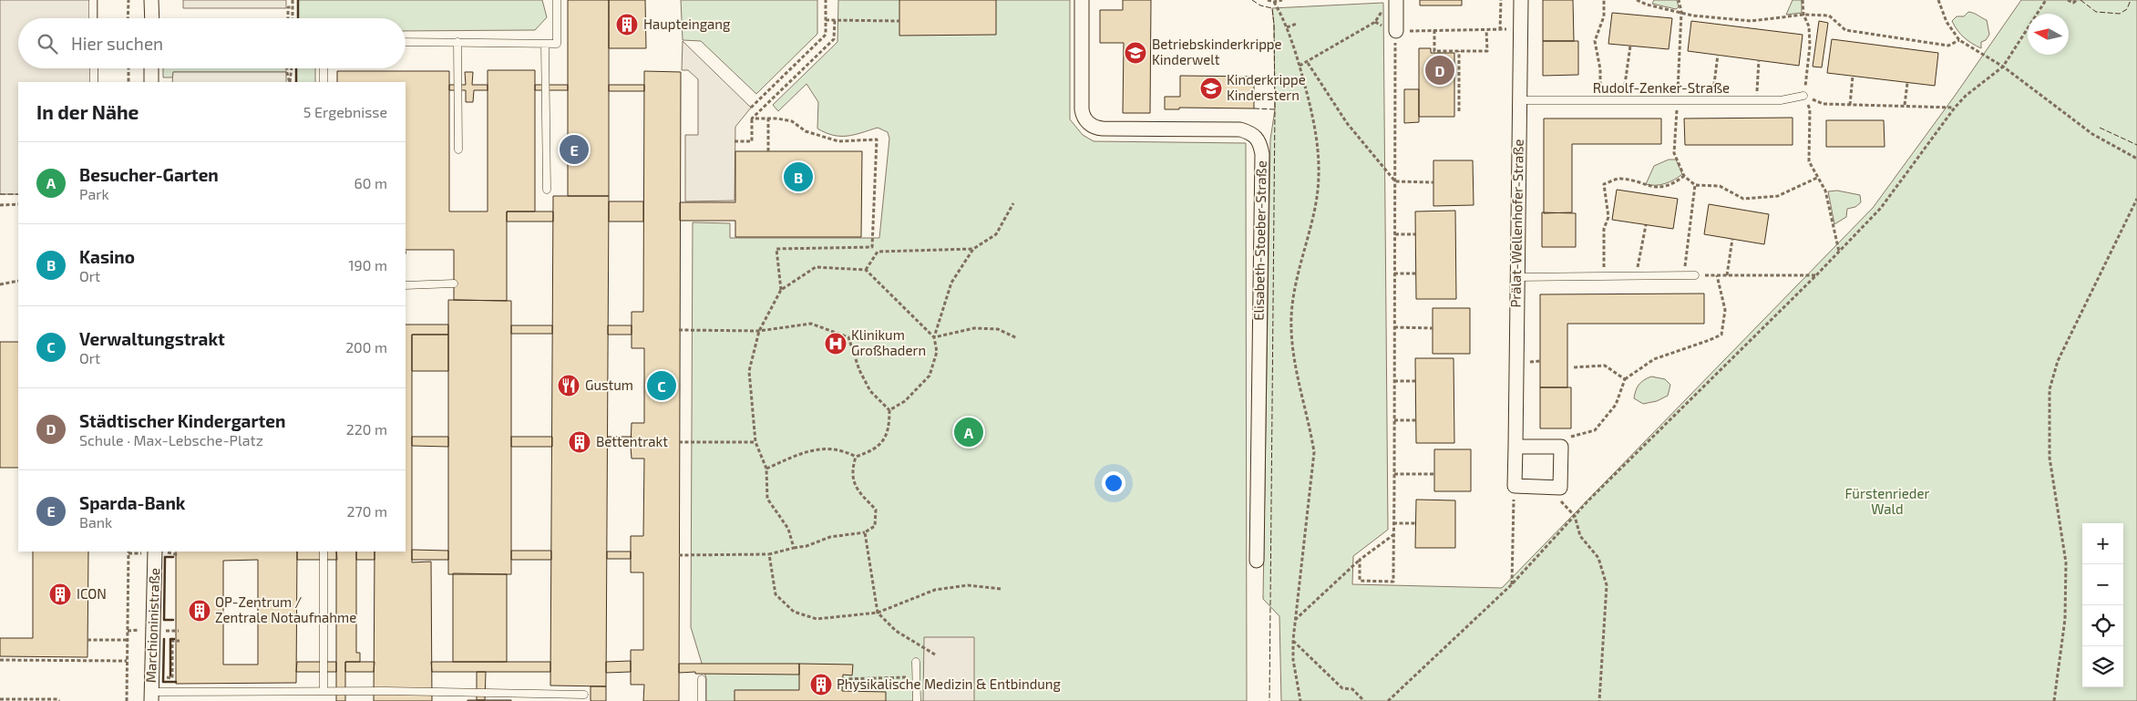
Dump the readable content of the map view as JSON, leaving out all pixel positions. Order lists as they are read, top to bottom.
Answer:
{
  "streets": {
    "street": ["Prälat-Wellenhofer-Straße", "Elisabeth-Stoeber-Straße", "Marchioninistraße"],
    "lane": ["Rudolf-Zenker-Straße"]
  },
  "crossings": [
    ["Rudolf-Zenker-Straße", "Prälat-Wellenhofer-Straße"]
  ],
  "parks": ["Fürstenrieder Wald"],
  "places": {
    "building": [
      "Haupteingang",
      "Bettentrakt",
      "ICON",
      "OP-Zentrum / Zentrale Notaufnahme",
      "Physikalische Medizin & Entbindung"
    ],
    "school or university": ["Betriebskinderkrippe Kinderwelt", "Kinderkrippe Kinderstern"],
    "hospital": ["Klinikum Großhadern"],
    "restaurant": ["Gustum"]
  },
  "north": "left",
  "page": {
    "search": "Hier suchen",
    "pins": [
      "D",
      "E",
      "B",
      "C",
      "A"
    ],
    "heading": ["In der Nähe", "5 Ergebnisse"],
    "list": [
      {
        "mark": "A",
        "name": "Besucher-Garten",
        "note": "Park",
        "value": "60 m"
      },
      {
        "mark": "B",
        "name": "Kasino",
        "note": "Ort",
        "value": "190 m"
      },
      {
        "mark": "C",
        "name": "Verwaltungstrakt",
        "note": "Ort",
        "value": "200 m"
      },
      {
        "mark": "D",
        "name": "Städtischer Kindergarten",
        "note": "Schule · Max-Lebsche-Platz",
        "value": "220 m"
      },
      {
        "mark": "E",
        "name": "Sparda-Bank",
        "note": "Bank",
        "value": "270 m"
      }
    ],
    "map_buttons": ["+", "−"]
  }
}
